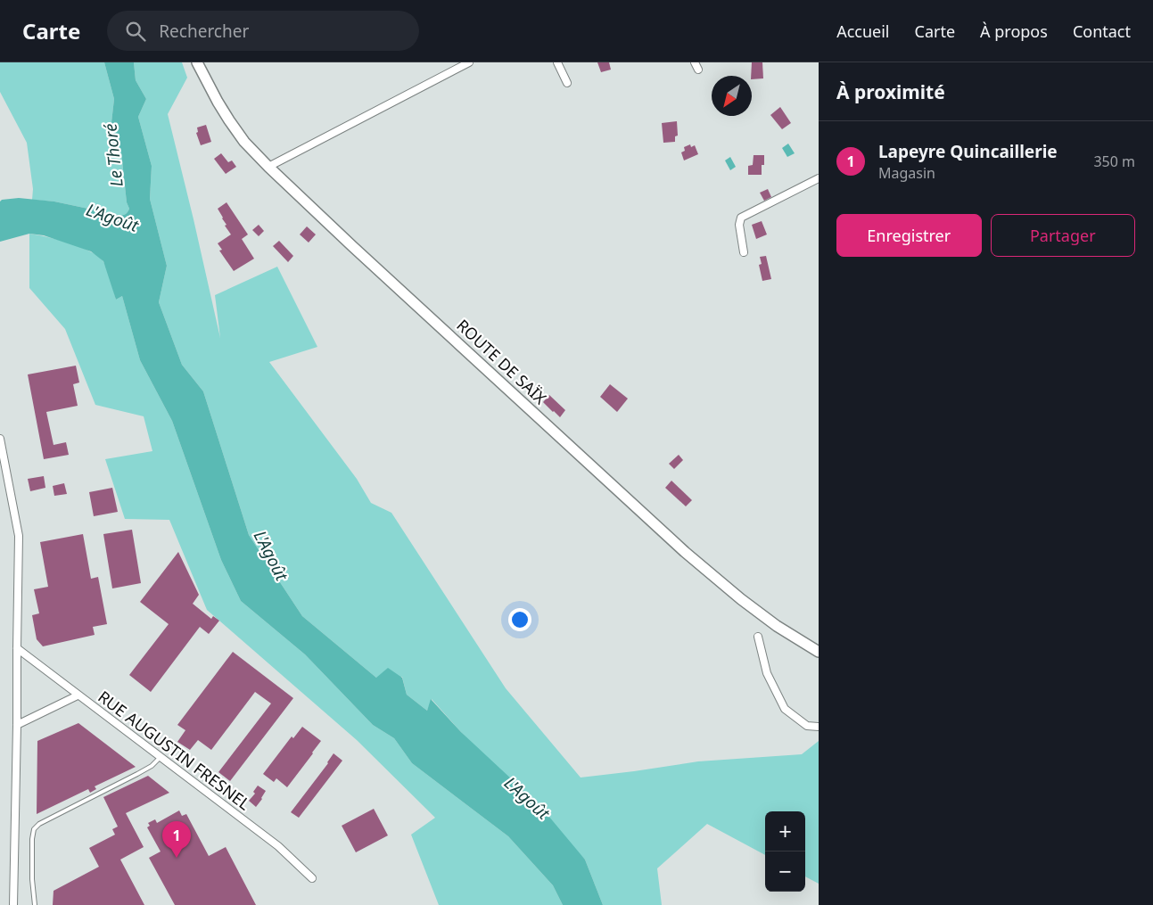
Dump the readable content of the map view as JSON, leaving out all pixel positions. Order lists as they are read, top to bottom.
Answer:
{
  "streets": {
    "street": ["ROUTE DE SAÏX", "RUE AUGUSTIN FRESNEL"]
  },
  "water": ["Le Thoré", "L'Agoût"],
  "north": "bottom left",
  "page": {
    "header": "Carte",
    "search": "Rechercher",
    "nav": [
      "Accueil",
      "Carte",
      "À propos",
      "Contact"
    ],
    "heading": "À proximité",
    "list": [
      {
        "mark": "1",
        "name": "Lapeyre Quincaillerie",
        "note": "Magasin",
        "value": "350 m"
      }
    ],
    "buttons": ["Enregistrer", "Partager"],
    "map_buttons": ["+", "−"],
    "pins": "1"
  }
}
